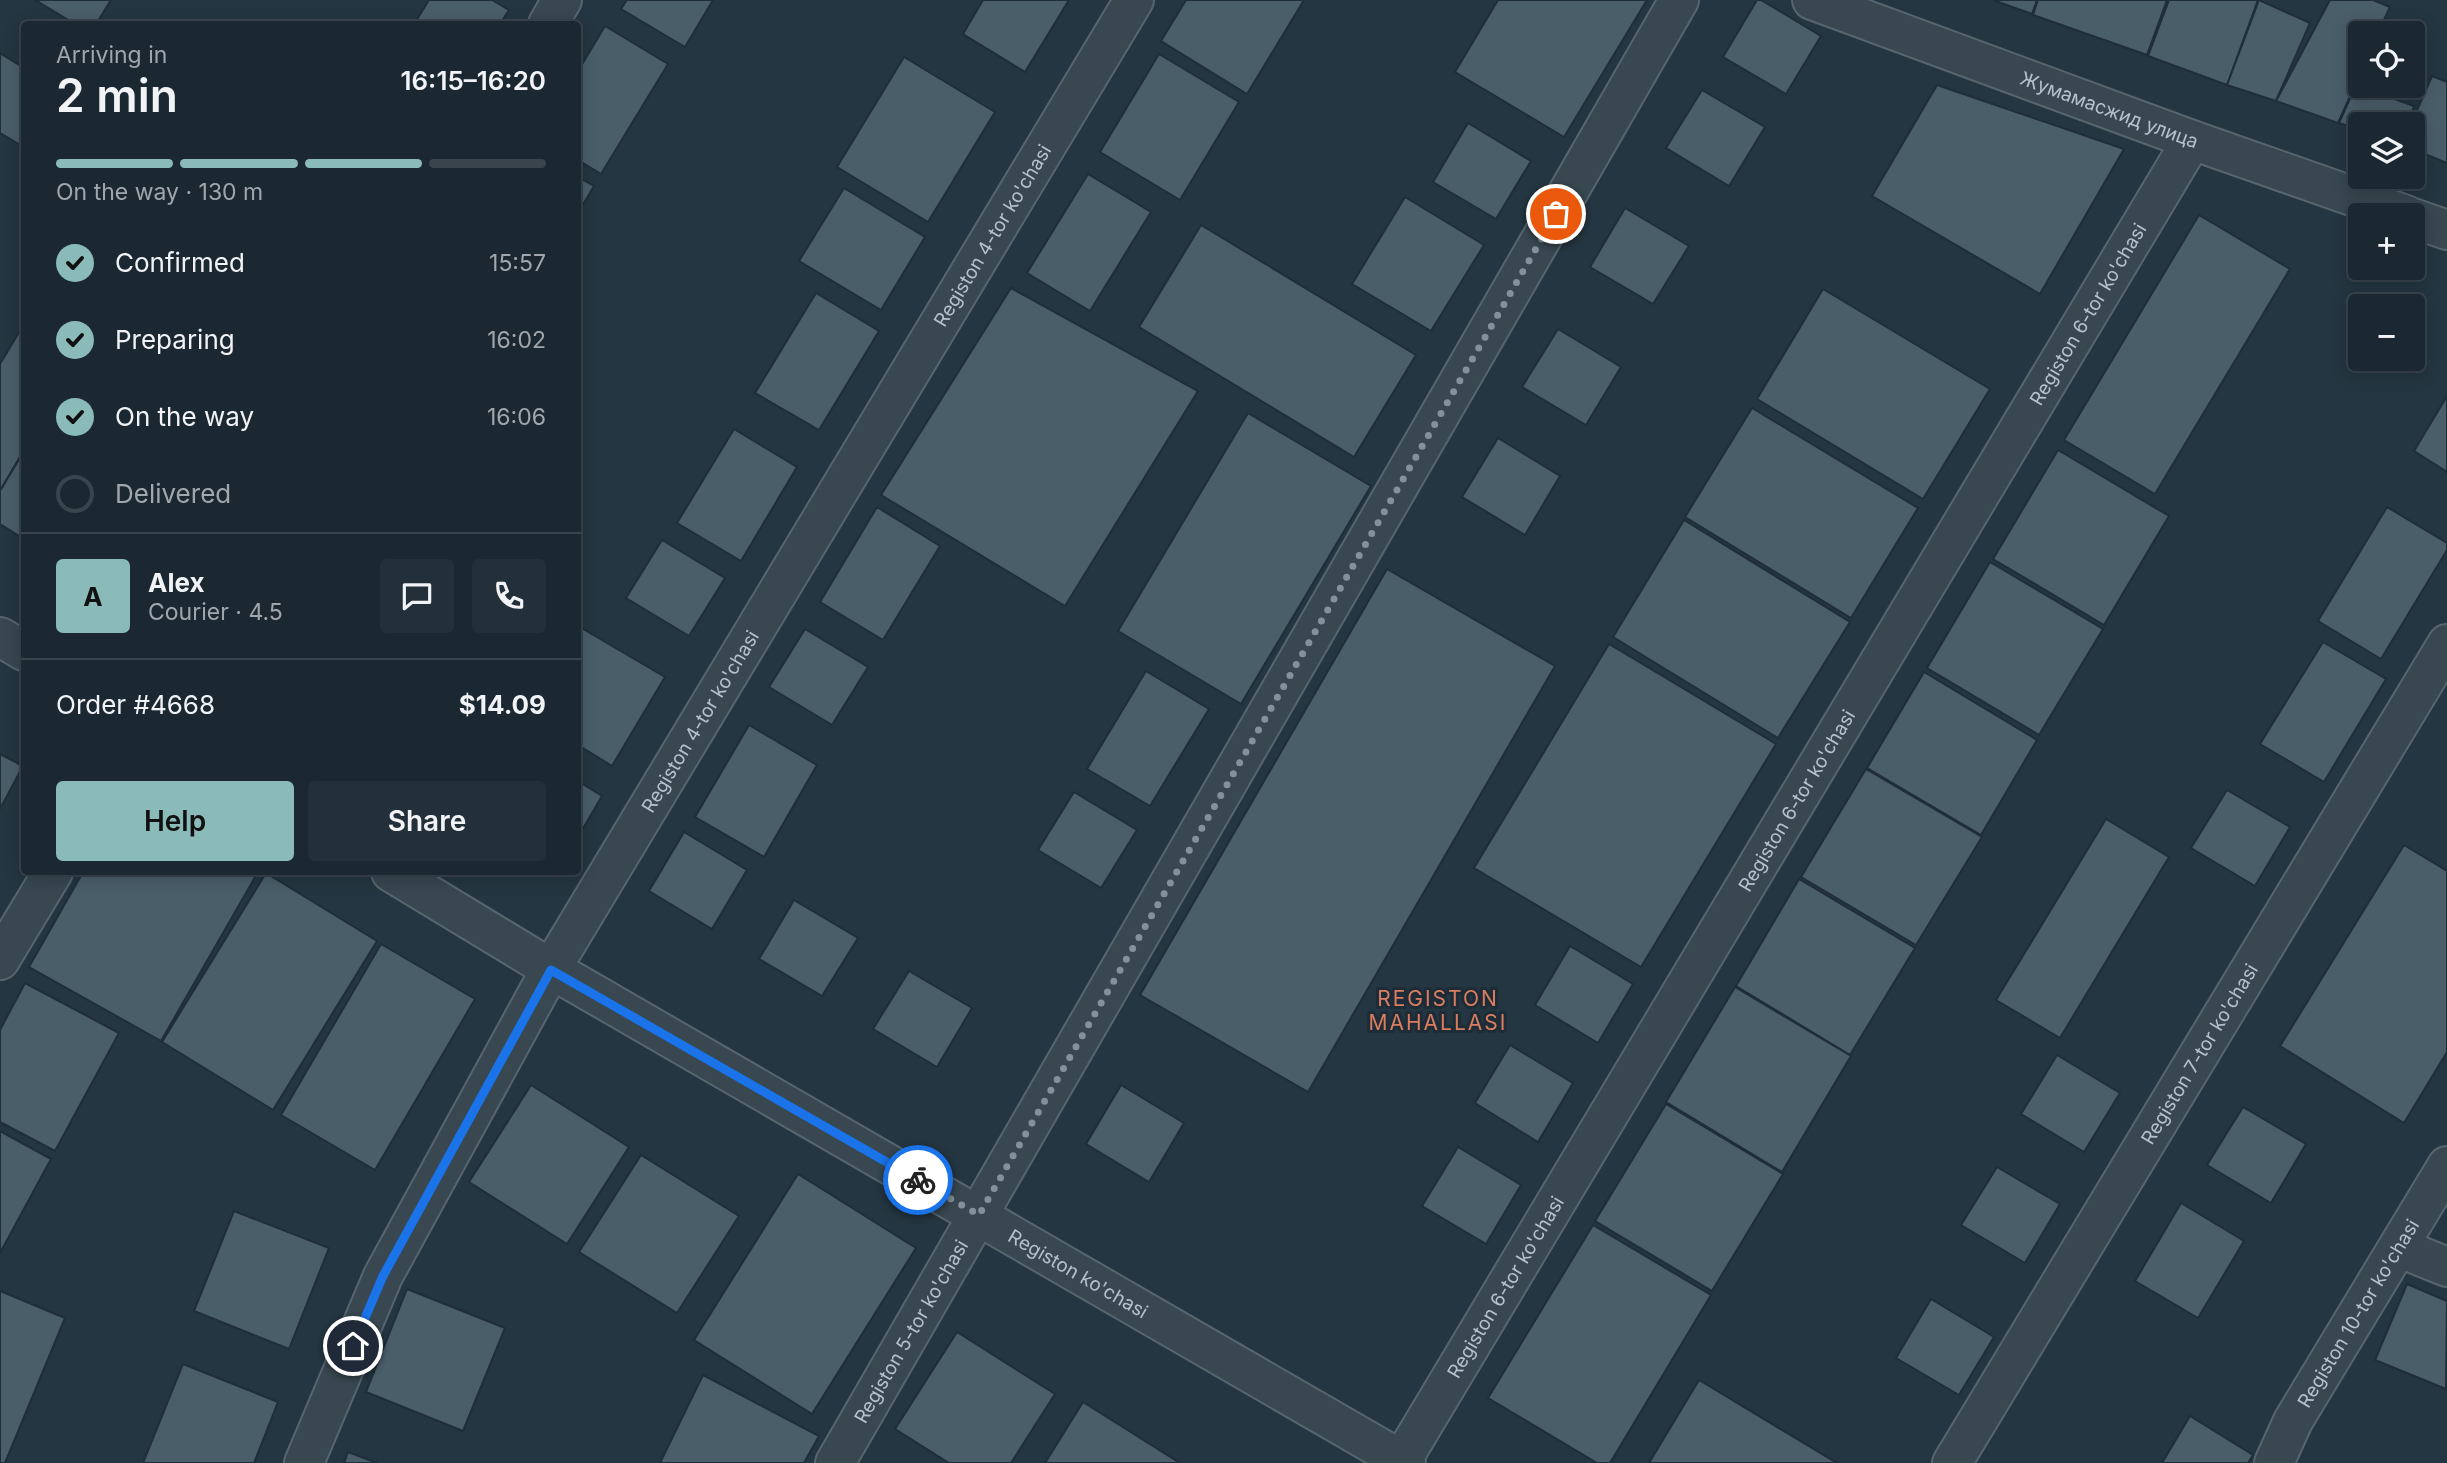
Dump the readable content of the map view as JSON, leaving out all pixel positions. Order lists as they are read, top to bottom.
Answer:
{
  "streets": {
    "street": [
      "Жумамасжид улица",
      "Registon 4-tor ko'chasi",
      "Registon 6-tor ko'chasi",
      "Registon 7-tor ko'chasi",
      "Registon ko'chasi",
      "Registon 10-tor ko'chasi",
      "Registon 5-tor ko'chasi"
    ]
  },
  "crossings": [
    ["Жумамасжид улица", "Registon 6-tor ko'chasi"],
    ["Registon 4-tor ko'chasi", "Registon ko'chasi"],
    ["Registon 6-tor ko'chasi", "Registon ko'chasi"],
    ["Registon ko'chasi", "Registon 5-tor ko'chasi"]
  ],
  "districts": ["REGISTON MAHALLASI"],
  "page": {
    "map_buttons": ["+", "−"],
    "heading": ["2 min", "Arriving in", "16:15–16:20"],
    "panel": [
      "Alex",
      "Courier · 4.5",
      "Order #4668",
      "$14.09"
    ],
    "bar": "On the way · 130 m",
    "list": [
      ["Confirmed", "15:57"],
      ["Preparing", "16:02"],
      ["On the way", "16:06"],
      "Delivered"
    ],
    "round": "A",
    "buttons": ["Help", "Share"]
  }
}
